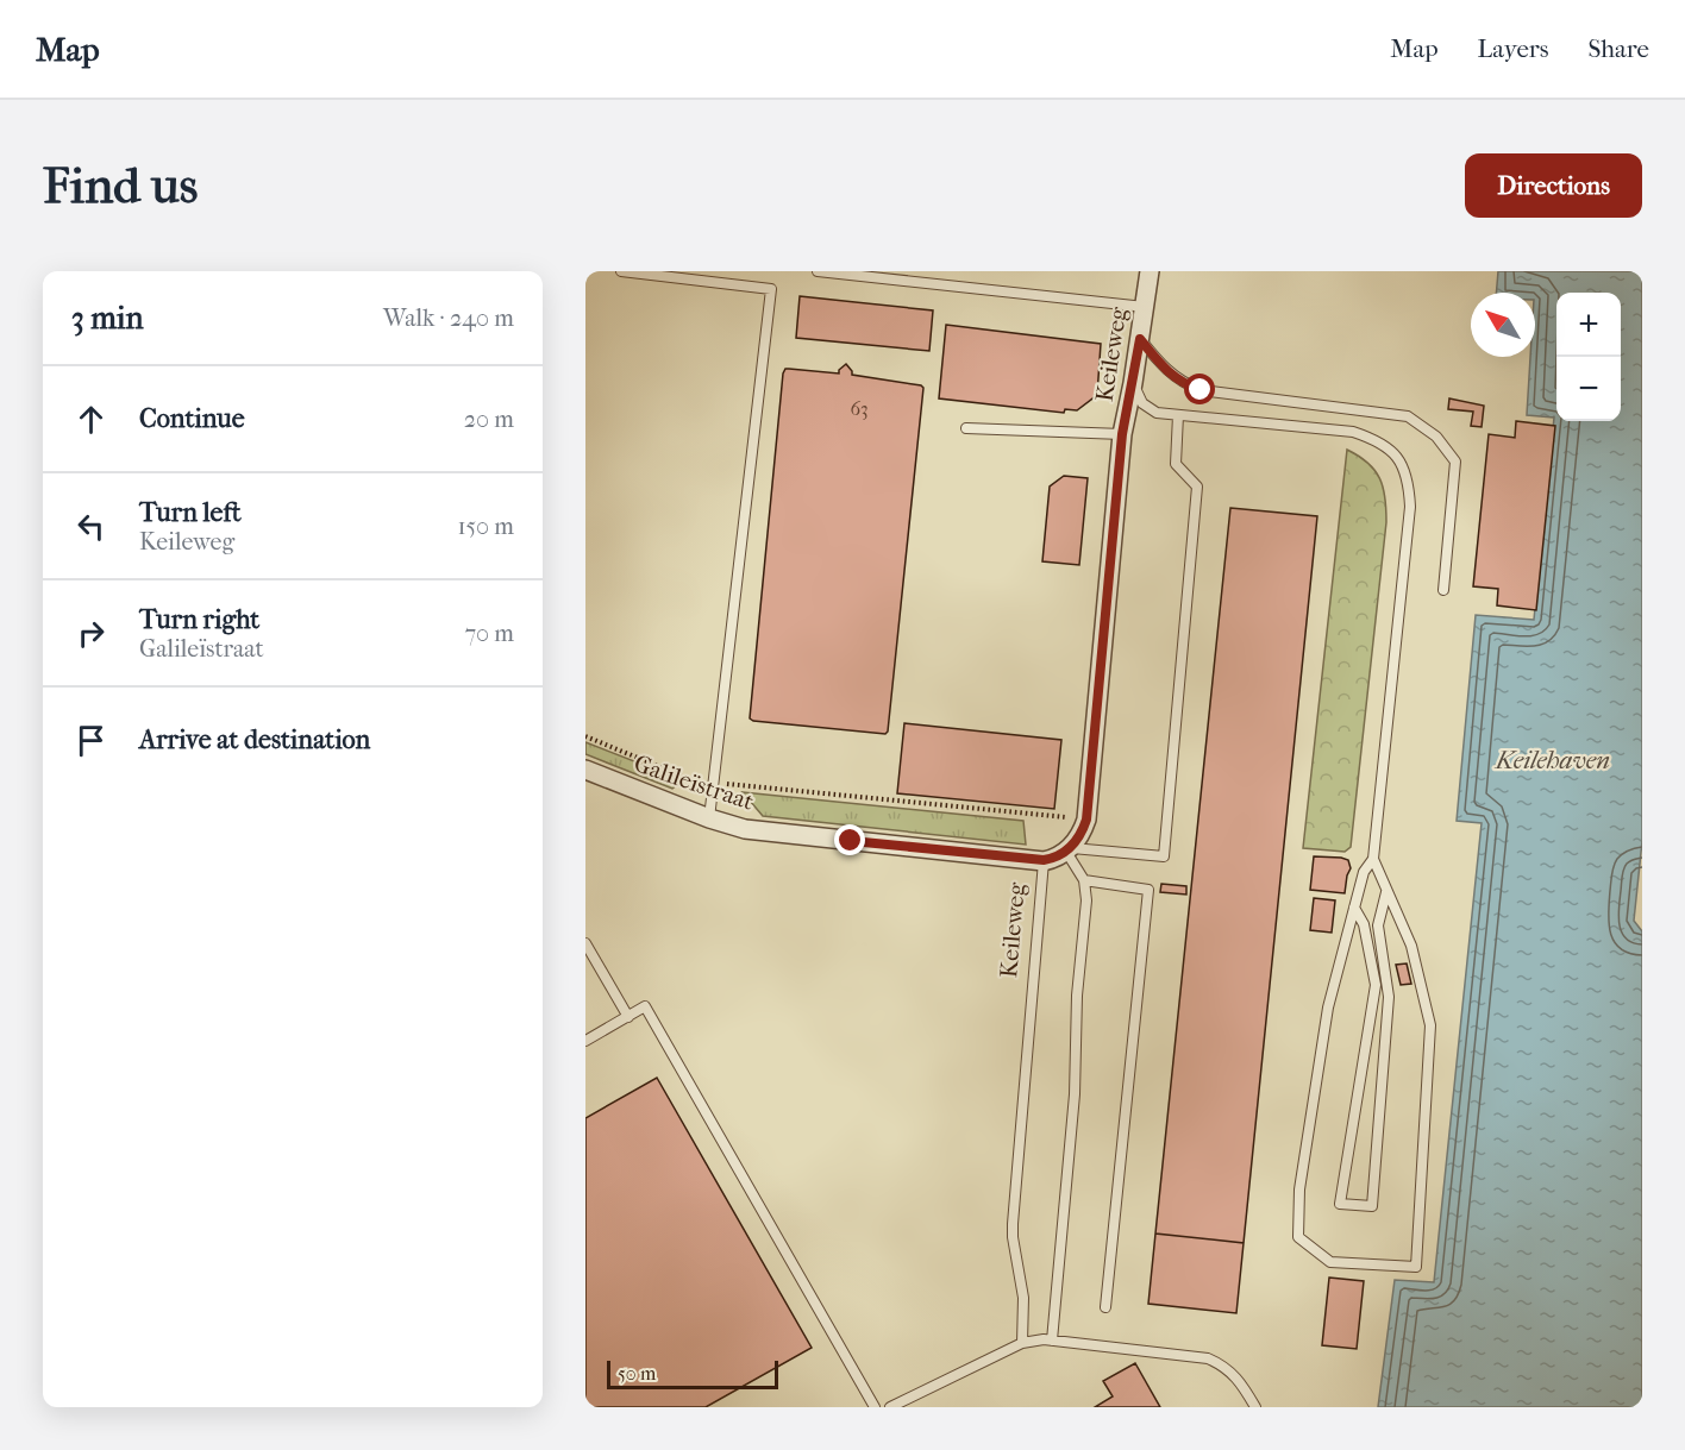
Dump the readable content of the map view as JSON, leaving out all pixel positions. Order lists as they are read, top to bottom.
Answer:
{
  "streets": {
    "street": ["Keileweg", "Galileïstraat"]
  },
  "crossings": [
    ["Keileweg", "Galileïstraat"]
  ],
  "water": ["Keilehaven"],
  "house_numbers": ["63"],
  "scale_bar": "50 m",
  "north": "top left",
  "page": {
    "header": "Map",
    "nav": ["Map", "Layers", "Share"],
    "buttons": "Directions",
    "title": "Find us",
    "heading": ["3 min", "Walk · 240 m"],
    "map_buttons": ["+", "−"],
    "list": [
      ["Continue", "20 m"],
      ["Turn left", "Keileweg", "150 m"],
      ["Turn right", "Galileïstraat", "70 m"],
      "Arrive at destination"
    ],
    "scale": "50 m"
  }
}
